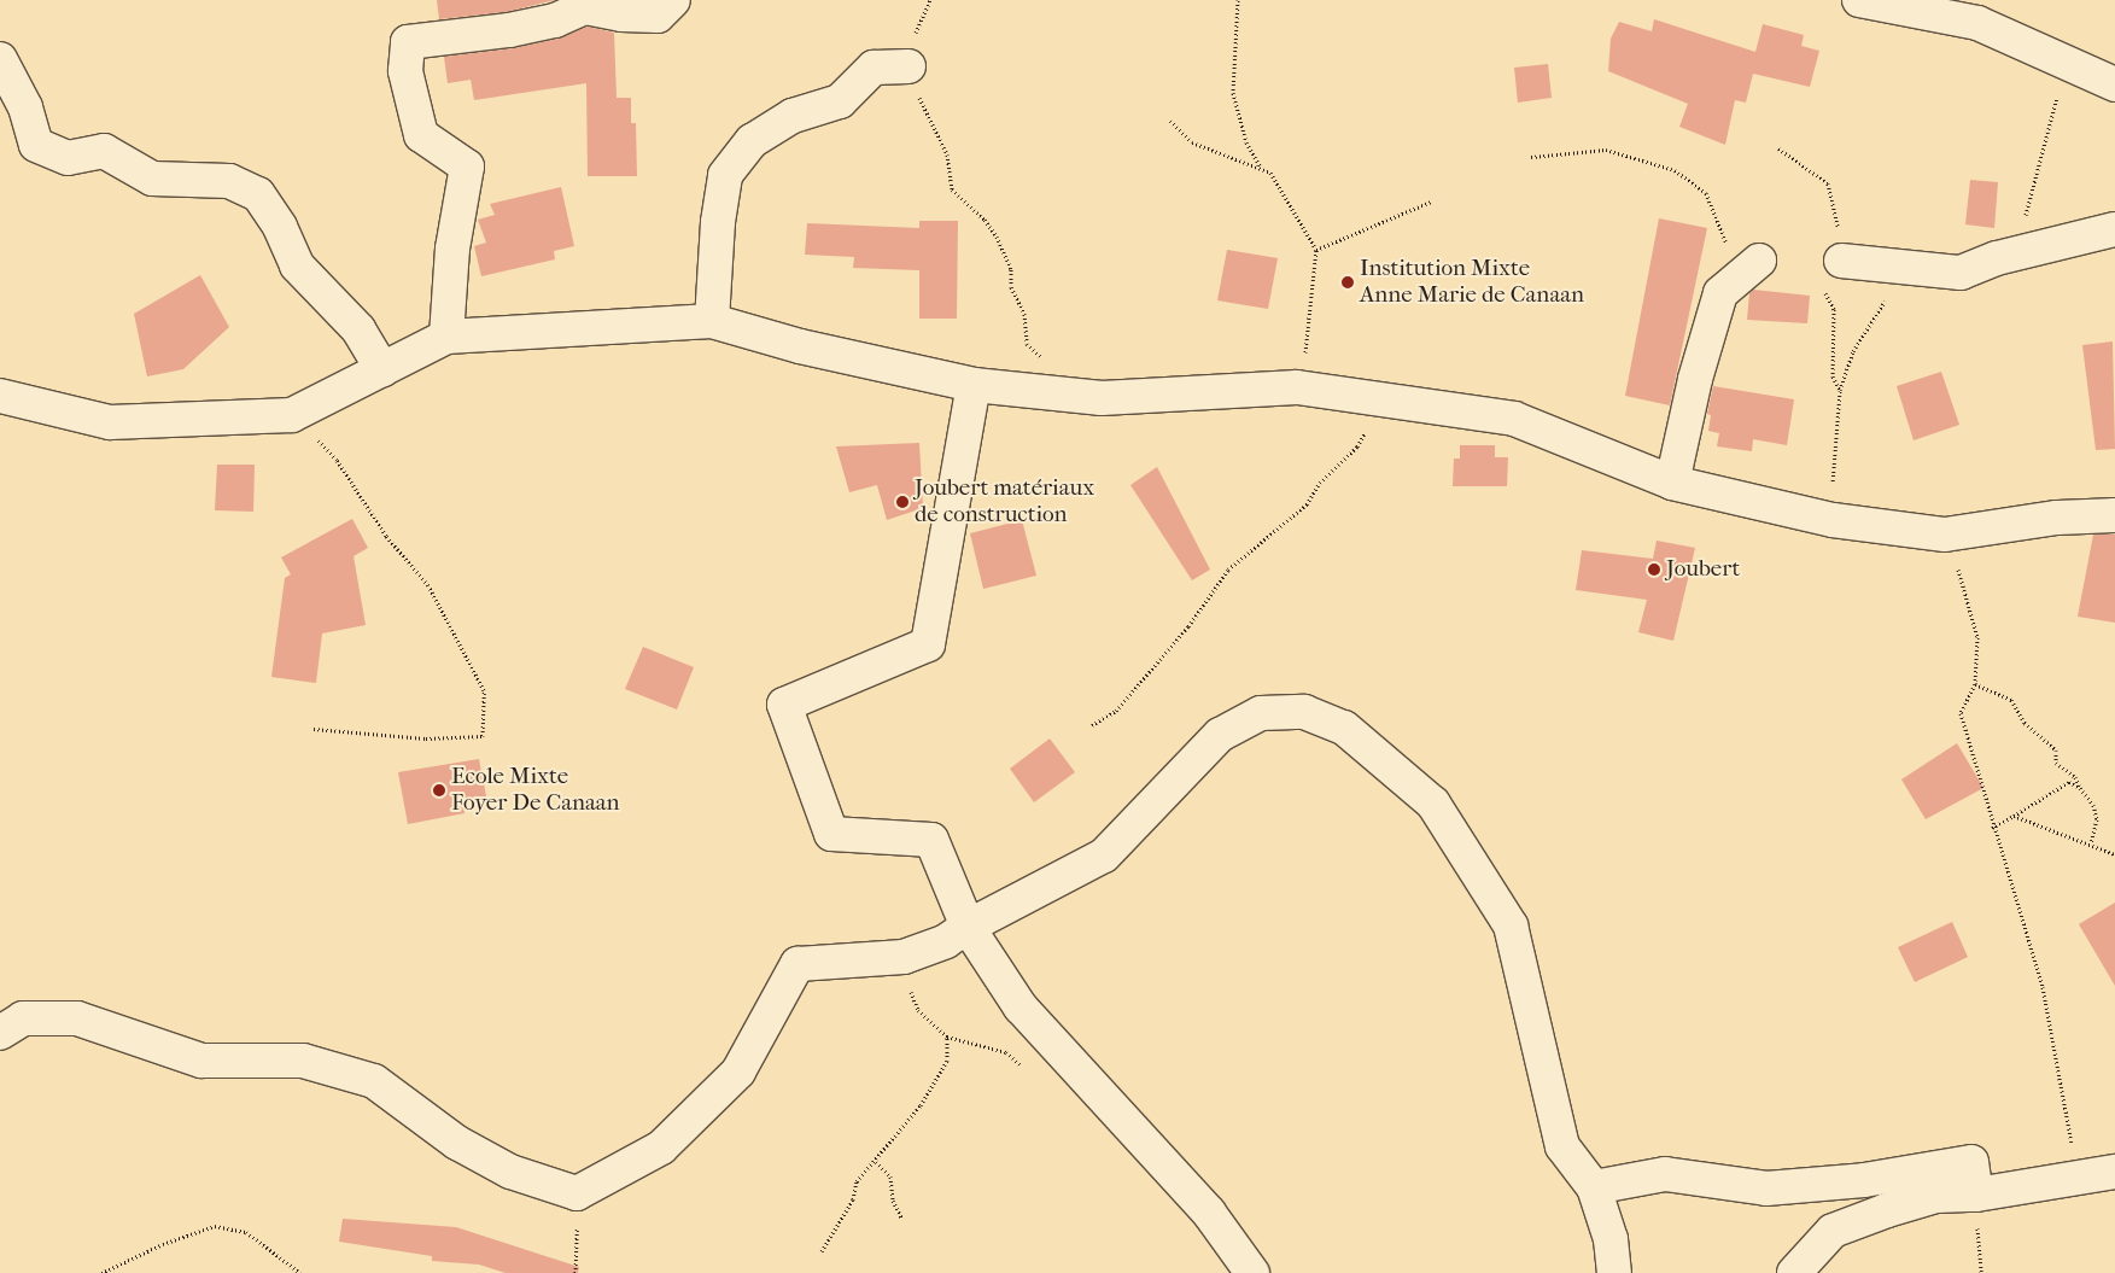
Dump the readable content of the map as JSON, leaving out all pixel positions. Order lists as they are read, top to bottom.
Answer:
{
  "places": [
    "Institution Mixte Anne Marie de Canaan",
    "Joubert matériaux de construction",
    "Joubert",
    "Ecole Mixte Foyer De Canaan"
  ]
}
